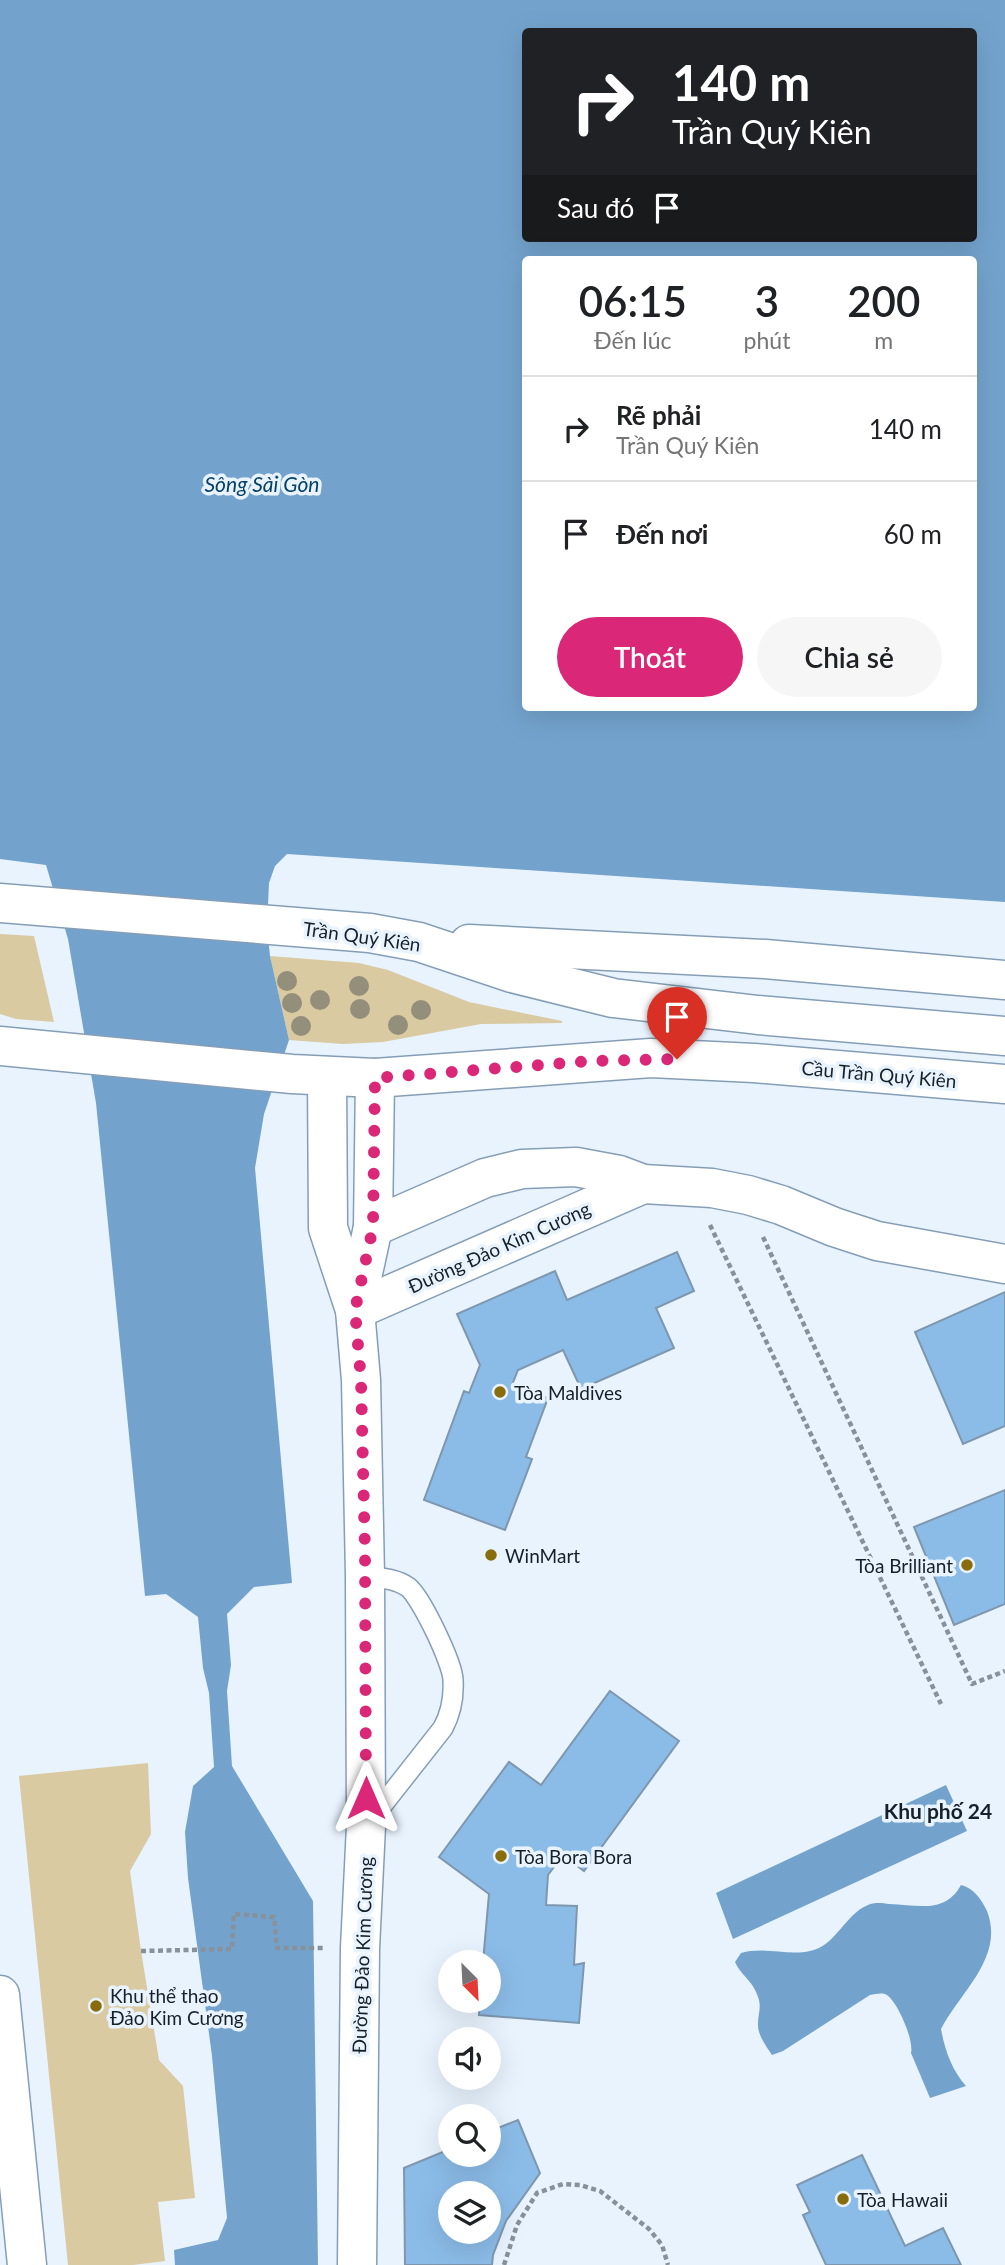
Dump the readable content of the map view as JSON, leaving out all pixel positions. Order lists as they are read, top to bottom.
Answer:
{
  "streets": {
    "street": ["Trần Quý Kiên", "Cầu Trần Quý Kiên", "Đường Đảo Kim Cương"]
  },
  "crossings": [
    ["Cầu Trần Quý Kiên", "Đường Đảo Kim Cương"]
  ],
  "districts": ["Khu phố 24"],
  "water": ["Sông Sài Gòn"],
  "places": [
    "Tòa Maldives",
    "WinMart",
    "Tòa Brilliant",
    "Tòa Bora Bora",
    "Khu thể thao Đảo Kim Cương",
    "Tòa Hawaii"
  ],
  "north": "bottom right",
  "page": {
    "turn": ["140 m", "Trần Quý Kiên"],
    "then": "Sau đó",
    "eta": [
      "06:15",
      "Đến lúc",
      "3",
      "phút",
      "200",
      "m"
    ],
    "list": [
      {
        "name": "Rẽ phải",
        "note": "Trần Quý Kiên",
        "value": "140 m"
      },
      {
        "name": "Đến nơi",
        "value": "60 m"
      }
    ],
    "buttons": ["Thoát", "Chia sẻ"]
  }
}
